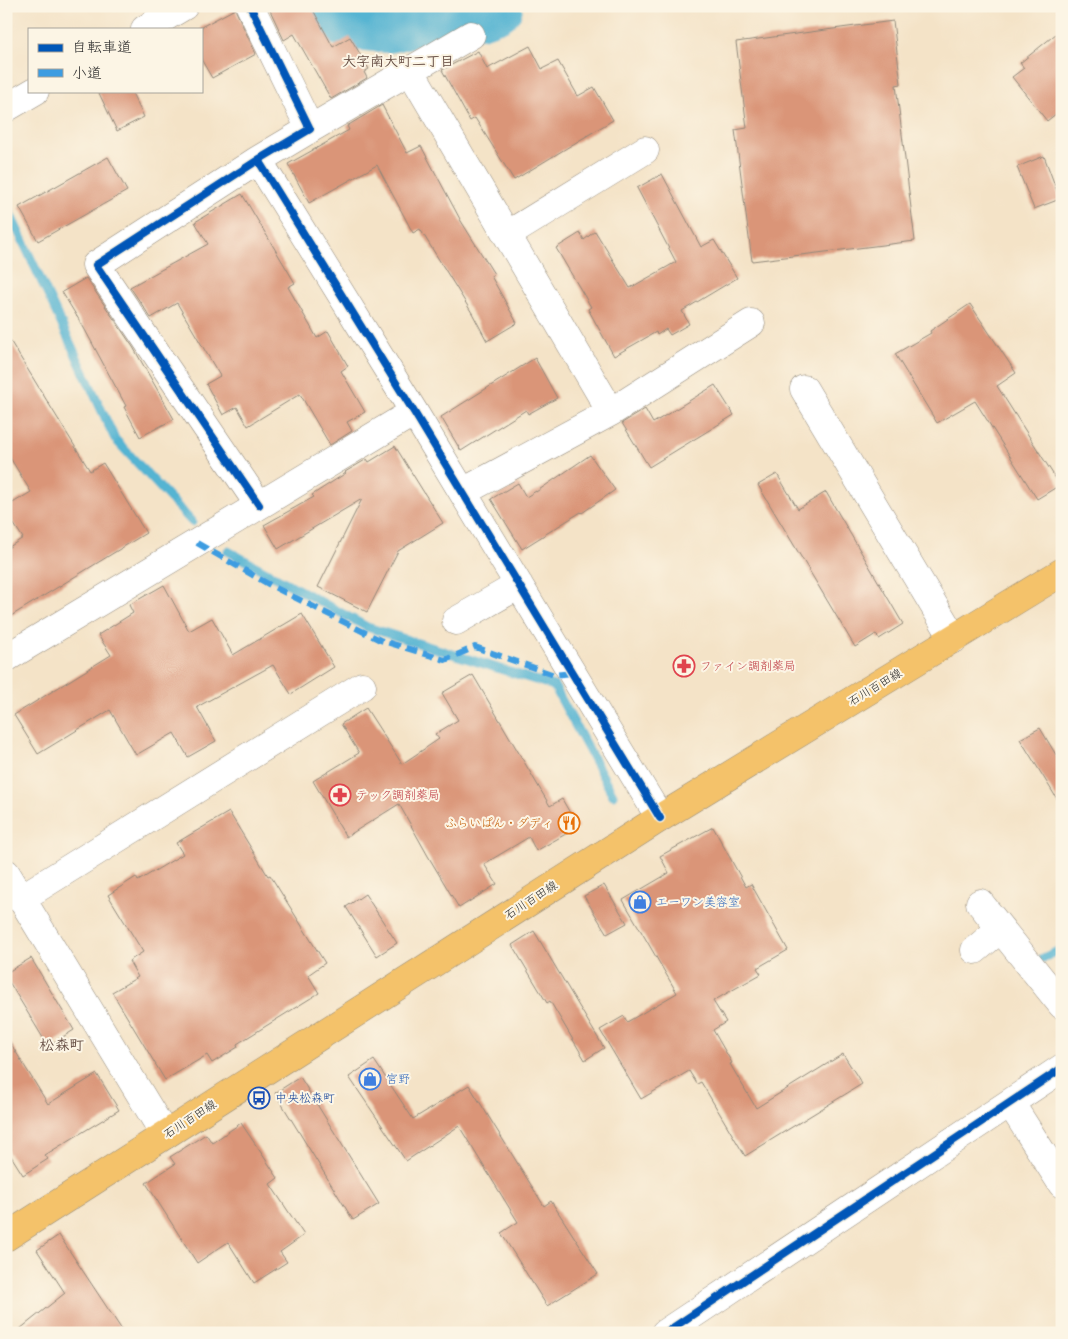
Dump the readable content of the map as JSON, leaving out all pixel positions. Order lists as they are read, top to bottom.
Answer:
{
  "streets": {
    "main road": ["石川百田線"]
  },
  "districts": ["大字南大町二丁目", "松森町"],
  "places": {
    "pharmacy": ["ファイン調剤薬局", "テック調剤薬局"],
    "restaurant": ["ふらいぱん・ダディ"],
    "shop": ["エーワン美容室", "宮野"],
    "bus stop": ["中央松森町"]
  },
  "legend": ["自転車道", "小道"]
}
